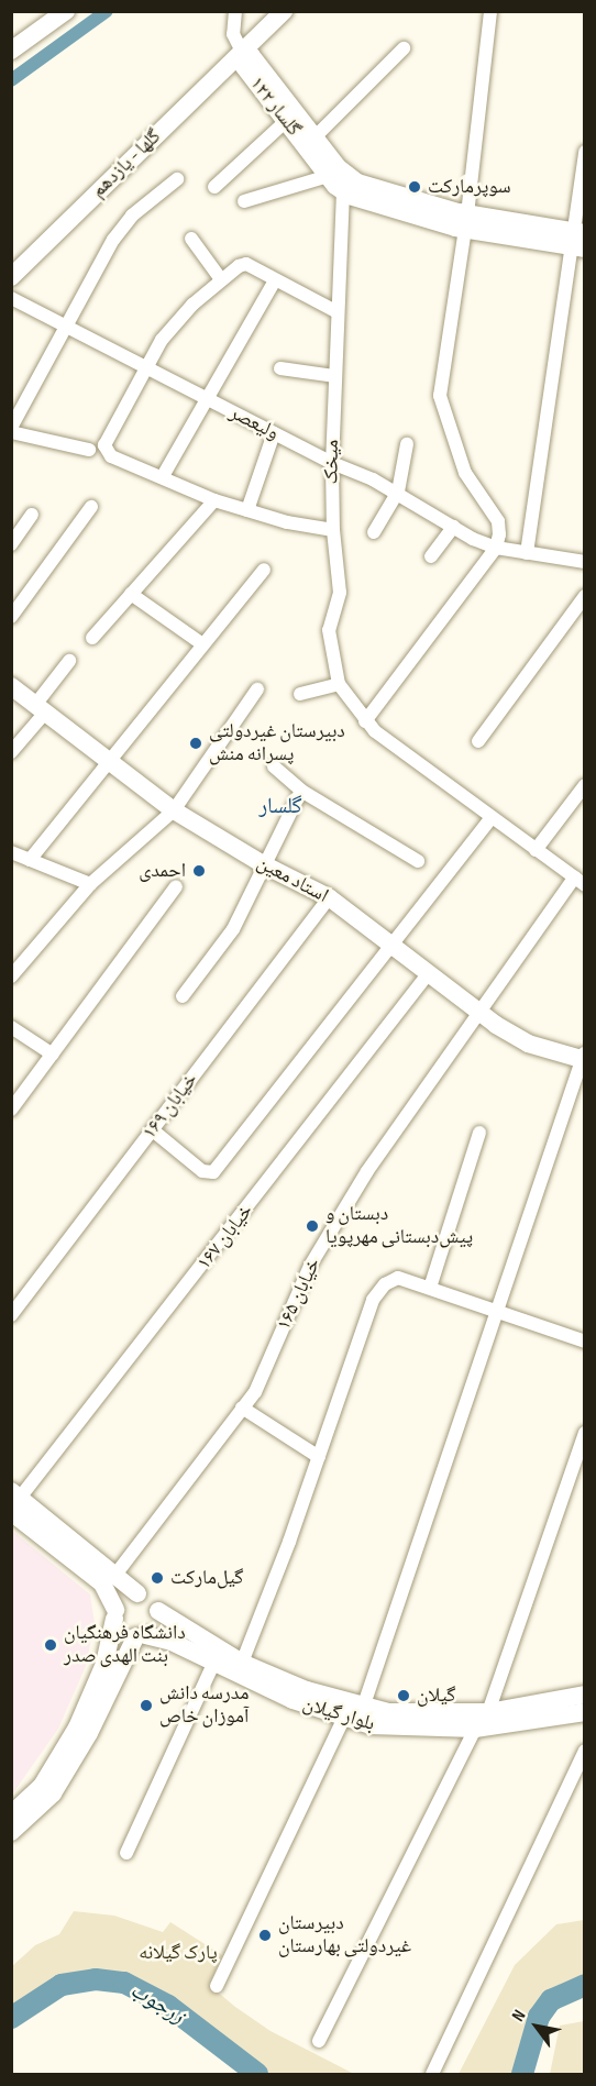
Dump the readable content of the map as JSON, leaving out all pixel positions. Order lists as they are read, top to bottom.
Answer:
{
  "streets": {
    "main road": [
      "گلسار ۱۲۲",
      "گلها - یازدهم",
      "استاد معین",
      "بلوار گیلان"
    ],
    "street": [
      "ولیعصر",
      "میخک",
      "خیابان ۱۶۹",
      "خیابان ۱۶۷",
      "خیابان ۱۶۵"
    ]
  },
  "crossings": [
    ["گلسار ۱۲۲", "گلها - یازدهم"],
    ["گلسار ۱۲۲", "میخک"],
    ["ولیعصر", "میخک"],
    ["میخک", "خیابان ۱۶۵"],
    ["استاد معین", "خیابان ۱۶۹"],
    ["استاد معین", "خیابان ۱۶۷"],
    ["استاد معین", "خیابان ۱۶۵"]
  ],
  "districts": ["گلسار"],
  "water": ["زرجوب"],
  "parks": ["پارک گیلانه"],
  "places": [
    "سوپرمارکت",
    "دبیرستان غیردولتی پسرانه منش",
    "احمدی",
    "دبستان و پیش‌دبستانی مهرپویا",
    "گیل‌مارکت",
    "دانشگاه فرهنگیان بنت الهدی صدر",
    "گیلان",
    "مدرسه دانش آموزان خاص",
    "دبیرستان غیردولتی بهارستان"
  ],
  "north": "top left"
}
